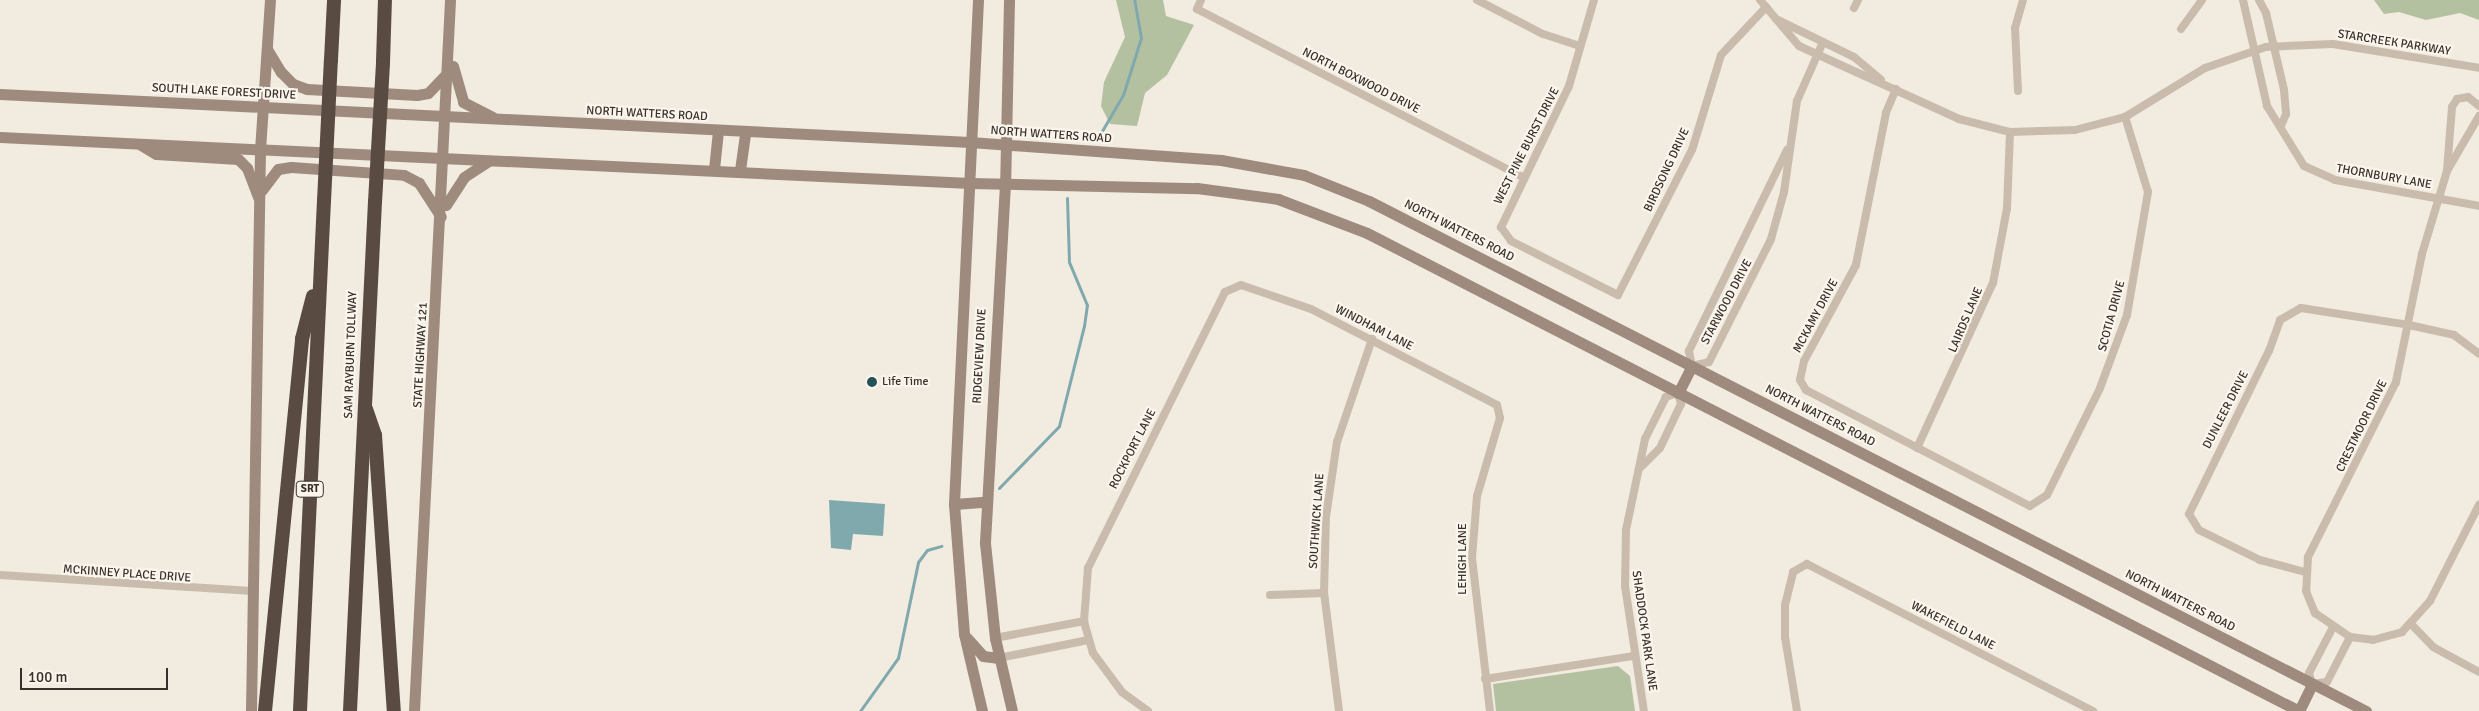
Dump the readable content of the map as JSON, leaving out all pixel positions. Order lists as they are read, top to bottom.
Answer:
{
  "streets": {
    "highway": ["SAM RAYBURN TOLLWAY", "SRT"],
    "main road": [
      "SOUTH LAKE FOREST DRIVE",
      "NORTH WATTERS ROAD",
      "STATE HIGHWAY 121",
      "RIDGEVIEW DRIVE"
    ],
    "street": [
      "STARCREEK PARKWAY",
      "NORTH BOXWOOD DRIVE",
      "WEST PINE BURST DRIVE",
      "BIRDSONG DRIVE",
      "THORNBURY LANE",
      "STARWOOD DRIVE",
      "MCKAMY DRIVE",
      "SCOTIA DRIVE",
      "LAIRDS LANE",
      "WINDHAM LANE",
      "DUNLEER DRIVE",
      "CRESTMOOR DRIVE",
      "ROCKPORT LANE",
      "SOUTHWICK LANE",
      "LEHIGH LANE",
      "MCKINNEY PLACE DRIVE",
      "WAKEFIELD LANE",
      "SHADDOCK PARK LANE"
    ]
  },
  "crossings": [
    ["STARCREEK PARKWAY", "BIRDSONG DRIVE"],
    ["STARCREEK PARKWAY", "THORNBURY LANE"],
    ["STARCREEK PARKWAY", "STARWOOD DRIVE"],
    ["STARCREEK PARKWAY", "MCKAMY DRIVE"],
    ["STARCREEK PARKWAY", "SCOTIA DRIVE"],
    ["STARCREEK PARKWAY", "LAIRDS LANE"],
    ["NORTH BOXWOOD DRIVE", "WEST PINE BURST DRIVE"],
    ["SOUTH LAKE FOREST DRIVE", "NORTH WATTERS ROAD"],
    ["SOUTH LAKE FOREST DRIVE", "STATE HIGHWAY 121"],
    ["NORTH WATTERS ROAD", "STARWOOD DRIVE"],
    ["NORTH WATTERS ROAD", "STATE HIGHWAY 121"],
    ["NORTH WATTERS ROAD", "RIDGEVIEW DRIVE"],
    ["WEST PINE BURST DRIVE", "BIRDSONG DRIVE"],
    ["THORNBURY LANE", "CRESTMOOR DRIVE"],
    ["MCKAMY DRIVE", "SCOTIA DRIVE"],
    ["MCKAMY DRIVE", "LAIRDS LANE"],
    ["WINDHAM LANE", "ROCKPORT LANE"],
    ["WINDHAM LANE", "SOUTHWICK LANE"],
    ["WINDHAM LANE", "LEHIGH LANE"],
    ["DUNLEER DRIVE", "CRESTMOOR DRIVE"]
  ],
  "places": ["Life Time"],
  "scale_bar": "100 m"
}
